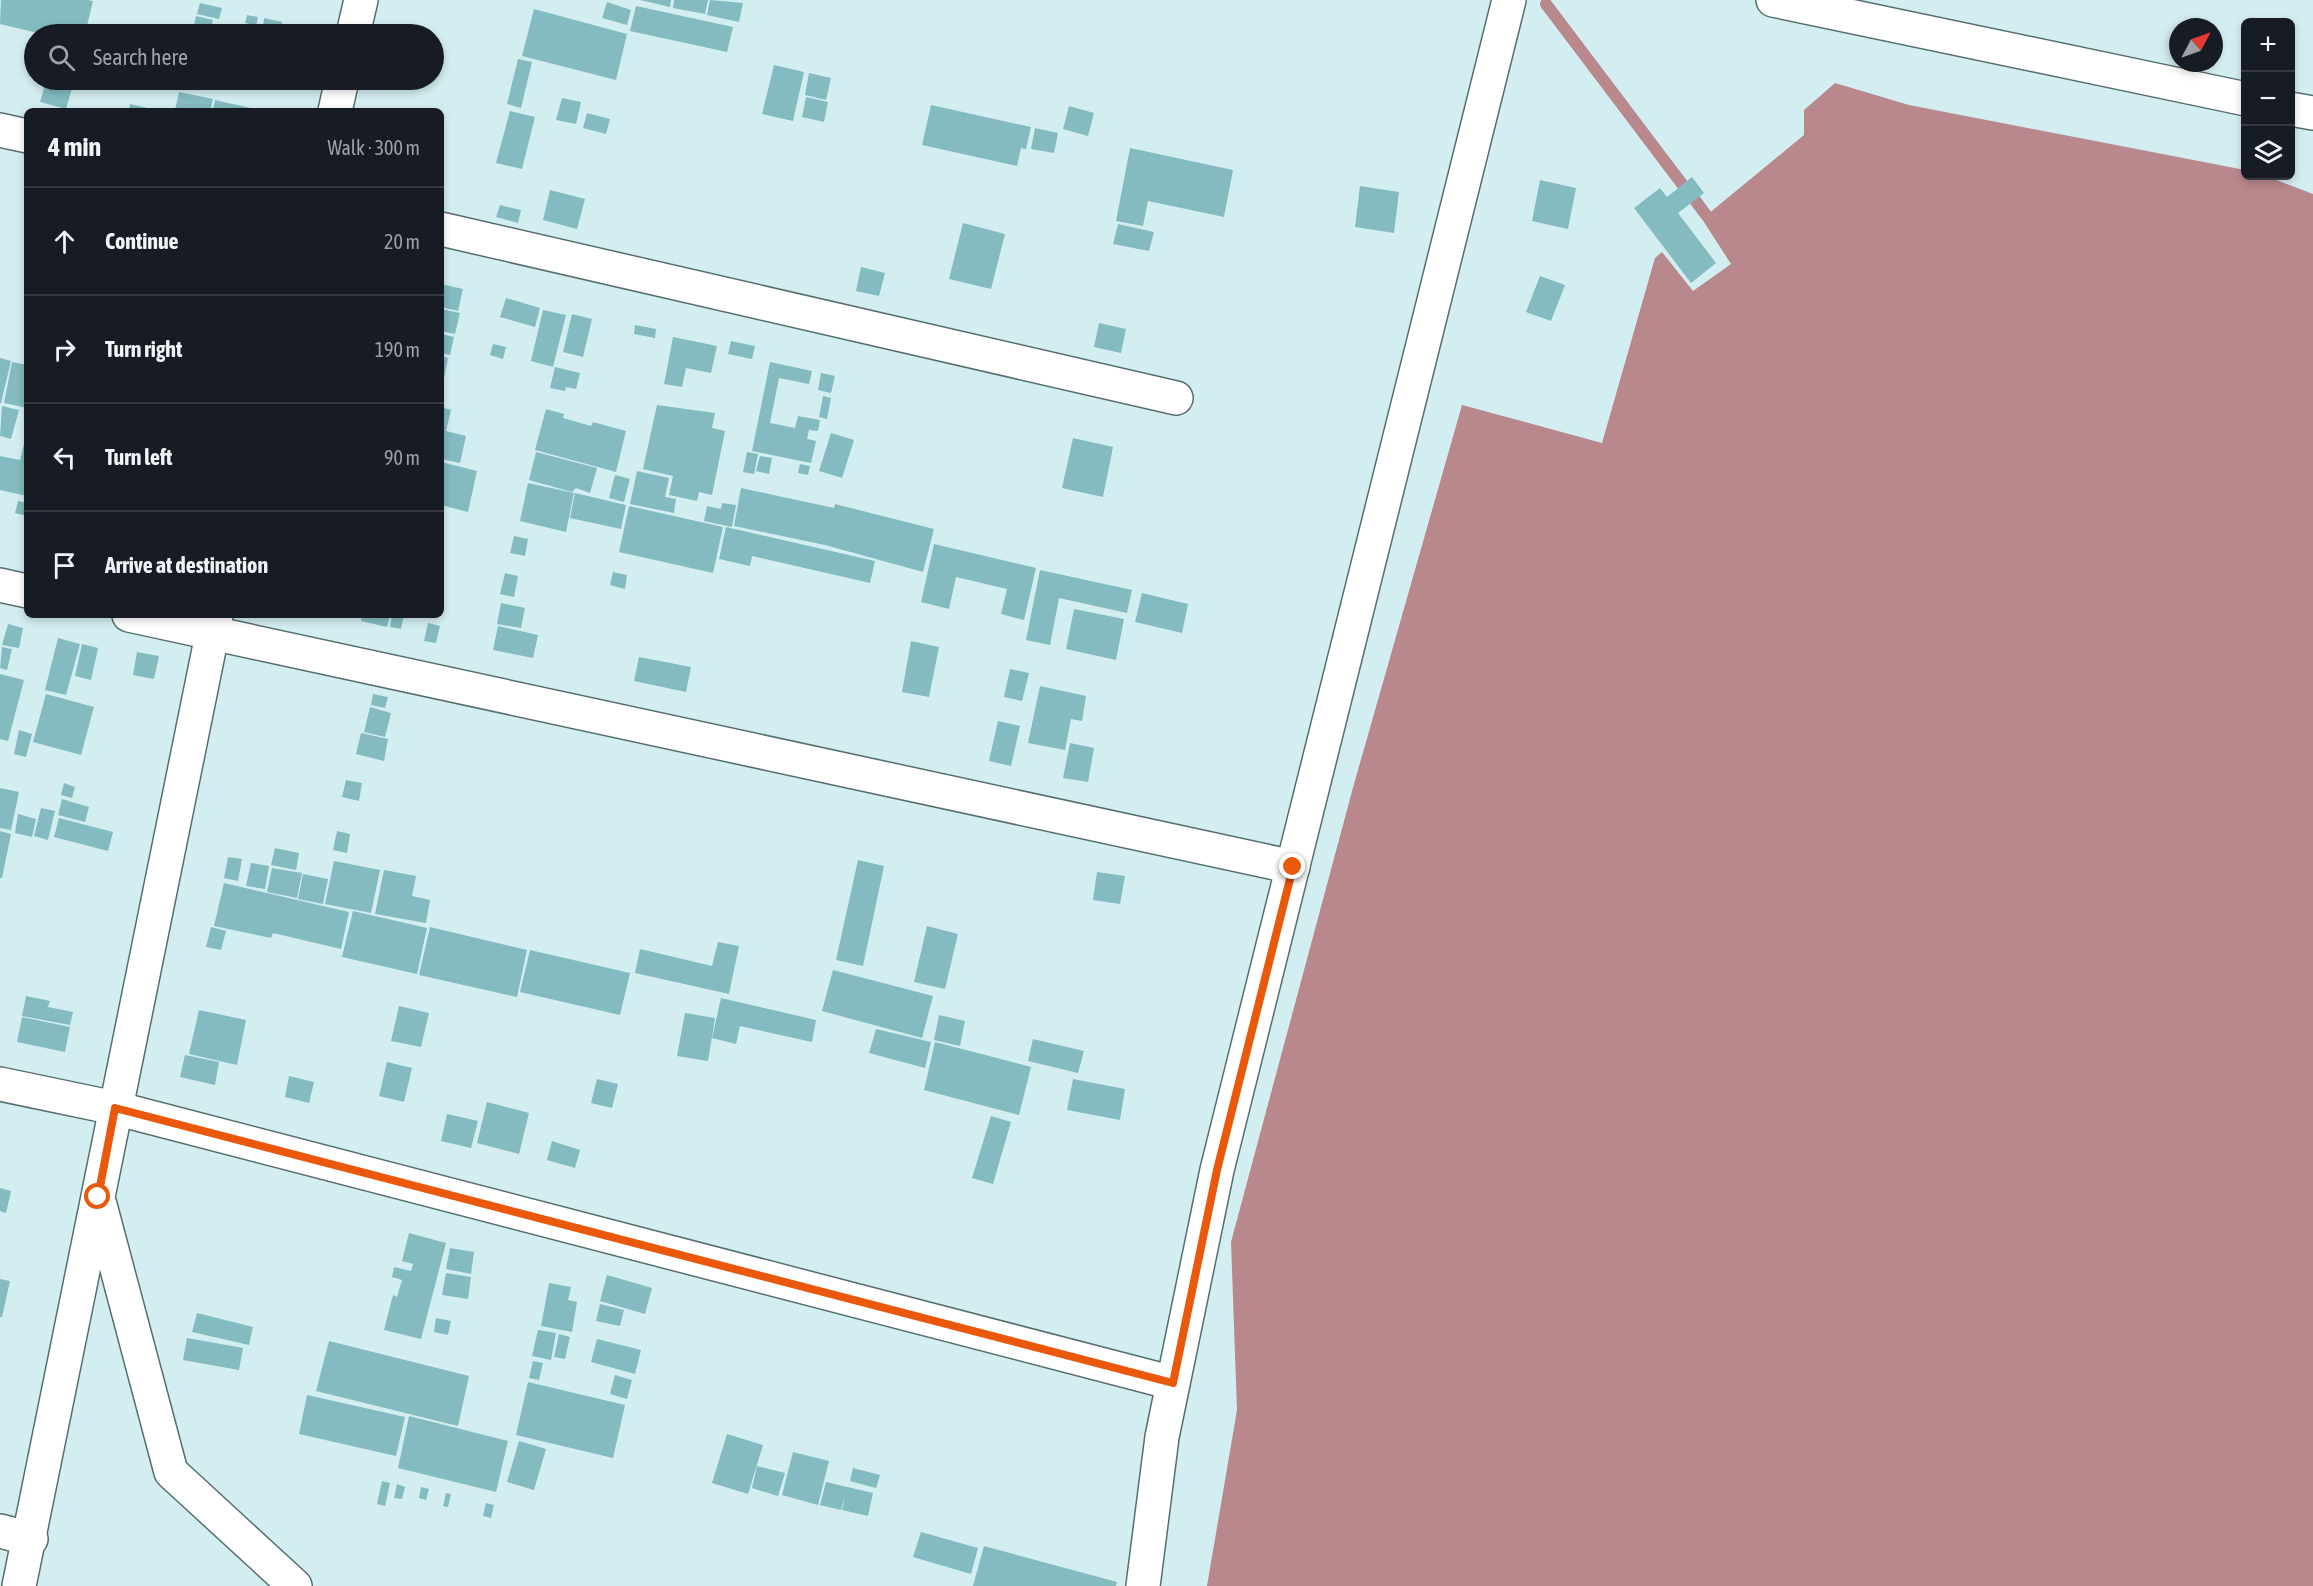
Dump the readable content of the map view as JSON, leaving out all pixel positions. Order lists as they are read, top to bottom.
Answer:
{
  "north": "top right",
  "page": {
    "map_buttons": ["+", "−"],
    "search": "Search here",
    "heading": ["4 min", "Walk · 300 m"],
    "list": [
      ["Continue", "20 m"],
      ["Turn right", "190 m"],
      ["Turn left", "90 m"],
      "Arrive at destination"
    ]
  }
}
